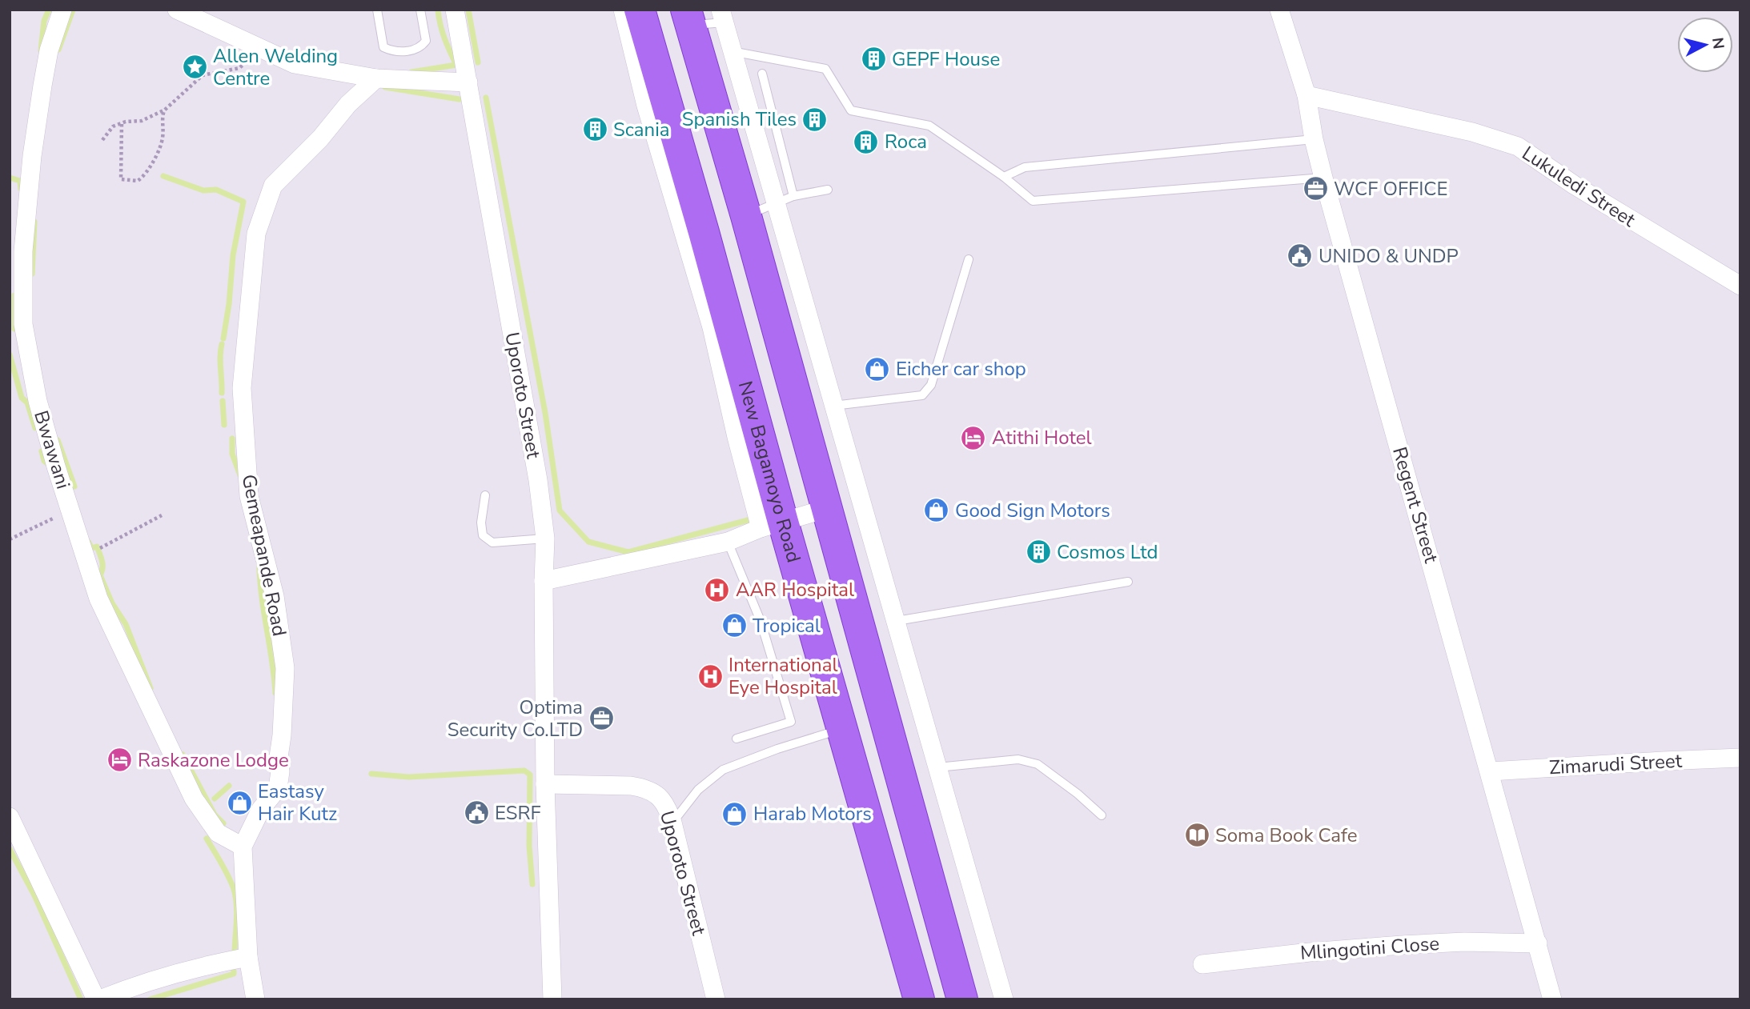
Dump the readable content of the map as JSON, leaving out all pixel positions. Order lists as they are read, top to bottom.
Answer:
{
  "streets": {
    "highway": ["New Bagamoyo Road"],
    "street": [
      "Lukuledi Street",
      "Uporoto Street",
      "Bwawani",
      "Regent Street",
      "Gemeapande Road",
      "Zimarudi Street",
      "Mlingotini Close"
    ]
  },
  "crossings": [
    ["Lukuledi Street", "Regent Street"],
    ["Bwawani", "Gemeapande Road"],
    ["Regent Street", "Zimarudi Street"],
    ["Regent Street", "Mlingotini Close"]
  ],
  "places": {
    "building": [
      "GEPF House",
      "Spanish Tiles",
      "Scania",
      "Roca",
      "Cosmos Ltd"
    ],
    "place": ["Allen Welding Centre"],
    "office": ["WCF OFFICE", "Optima Security Co.LTD"],
    "public building": ["UNIDO & UNDP", "ESRF"],
    "shop": [
      "Eicher car shop",
      "Good Sign Motors",
      "Tropical",
      "Eastasy Hair Kutz",
      "Harab Motors"
    ],
    "hotel": ["Atithi Hotel", "Raskazone Lodge"],
    "hospital": ["AAR Hospital", "International Eye Hospital"],
    "library": ["Soma Book Cafe"]
  },
  "north": "right"
}
